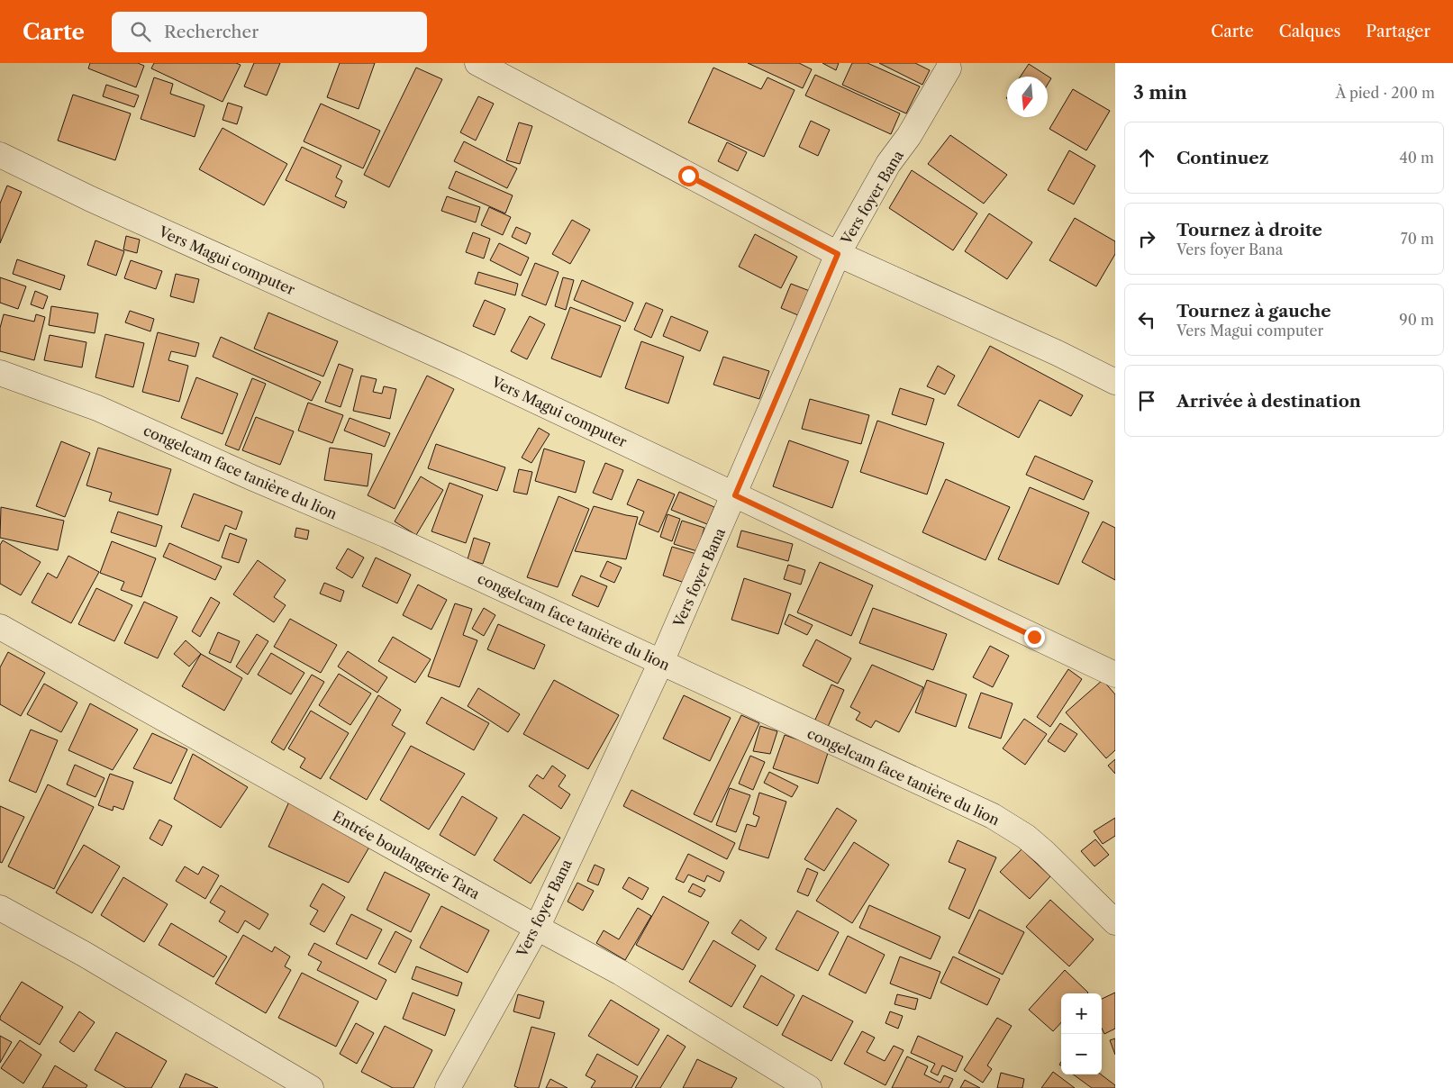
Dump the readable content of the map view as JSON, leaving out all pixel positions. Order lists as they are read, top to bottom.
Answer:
{
  "streets": {
    "street": [
      "Vers foyer Bana",
      "Vers Magui computer",
      "congelcam face tanière du lion",
      "Entrée boulangerie Tara"
    ]
  },
  "crossings": [
    ["Vers foyer Bana", "Vers Magui computer"],
    ["Vers foyer Bana", "congelcam face tanière du lion"],
    ["Vers foyer Bana", "Entrée boulangerie Tara"]
  ],
  "north": "bottom",
  "page": {
    "header": "Carte",
    "search": "Rechercher",
    "nav": ["Carte", "Calques", "Partager"],
    "heading": ["3 min", "À pied · 200 m"],
    "list": [
      ["Continuez", "40 m"],
      ["Tournez à droite", "Vers foyer Bana", "70 m"],
      ["Tournez à gauche", "Vers Magui computer", "90 m"],
      "Arrivée à destination"
    ],
    "map_buttons": ["+", "−"]
  }
}
